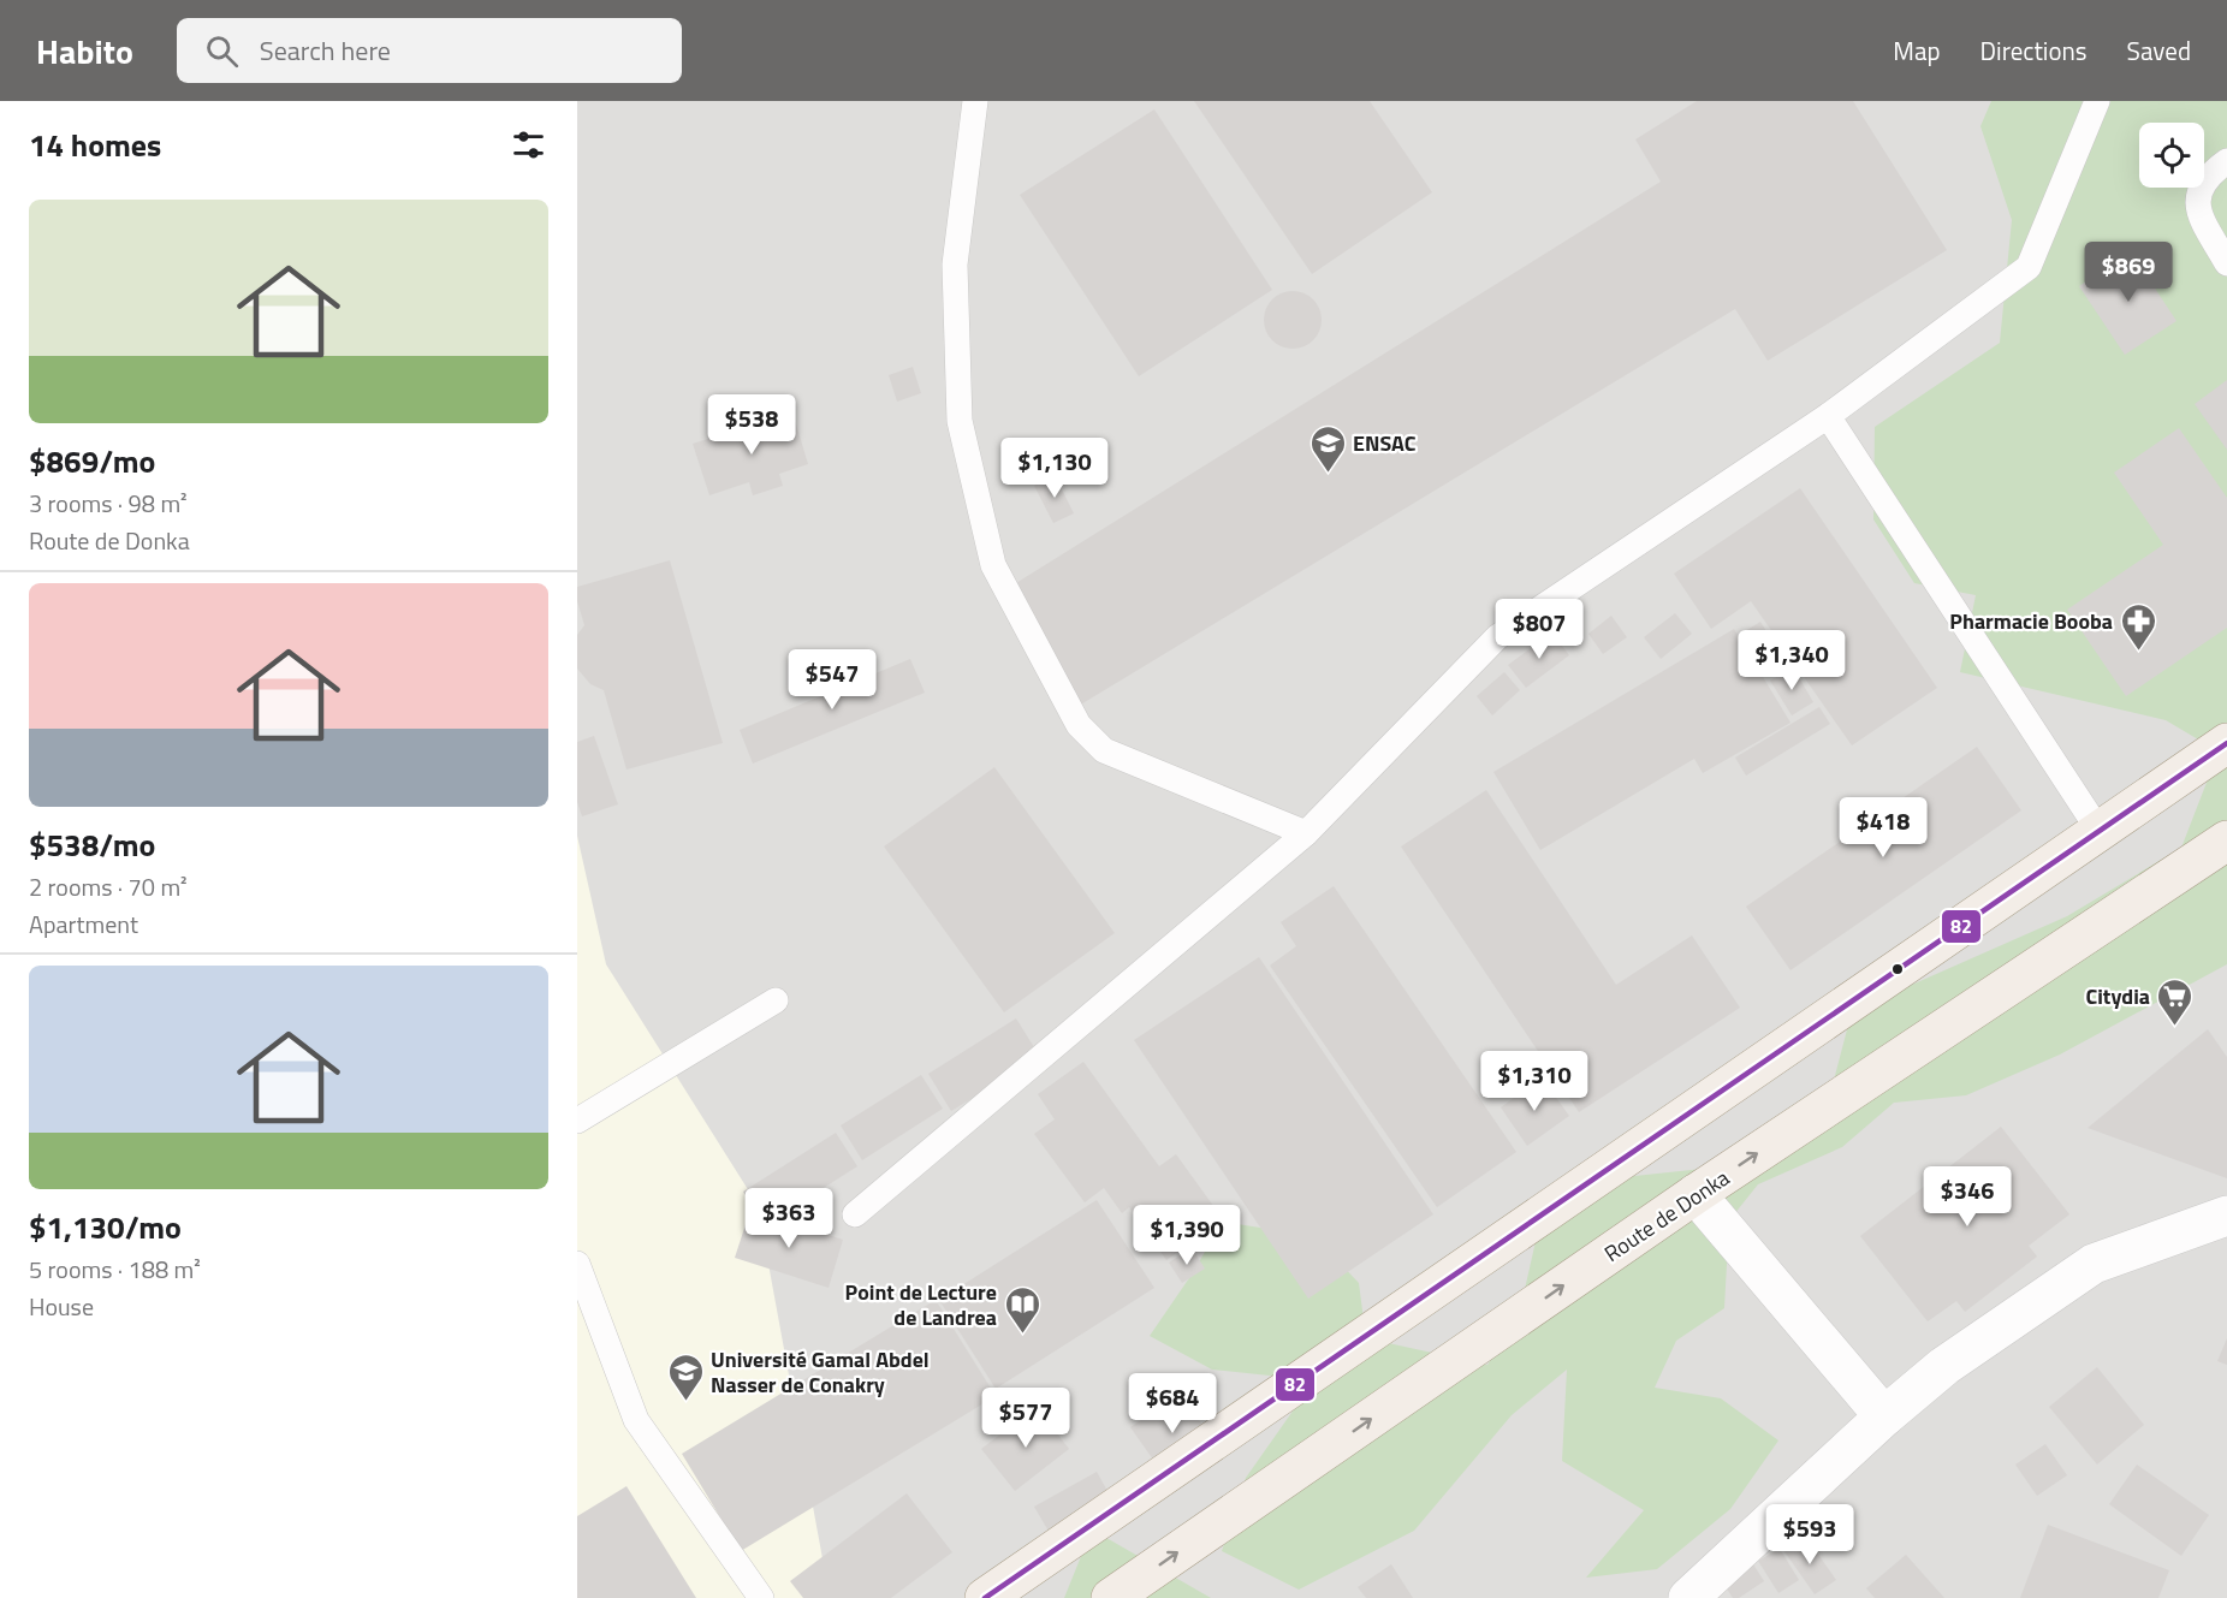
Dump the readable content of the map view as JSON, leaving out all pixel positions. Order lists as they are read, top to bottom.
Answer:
{
  "streets": {
    "main road": ["Route de Donka"]
  },
  "places": {
    "school or university": ["ENSAC", "Université Gamal Abdel Nasser de Conakry"],
    "pharmacy": ["Pharmacie Booba"],
    "supermarket": ["Citydia"],
    "library": ["Point de Lecture de Landrea"]
  },
  "lines": ["transit line 82"],
  "page": {
    "header": "Habito",
    "search": "Search here",
    "nav": ["Map", "Directions", "Saved"],
    "heading": "14 homes",
    "list": [
      {
        "name": "$869/mo",
        "note": "3 rooms · 98 m² · Route de Donka"
      },
      {
        "name": "$538/mo",
        "note": "2 rooms · 70 m² · Apartment"
      },
      {
        "name": "$1,130/mo",
        "note": "5 rooms · 188 m² · House"
      }
    ],
    "price": [
      "$869",
      "$538",
      "$1,130",
      "$807",
      "$1,340",
      "$547",
      "$418",
      "$1,310",
      "$346",
      "$363",
      "$1,390",
      "$684",
      "$577",
      "$593"
    ]
  }
}
